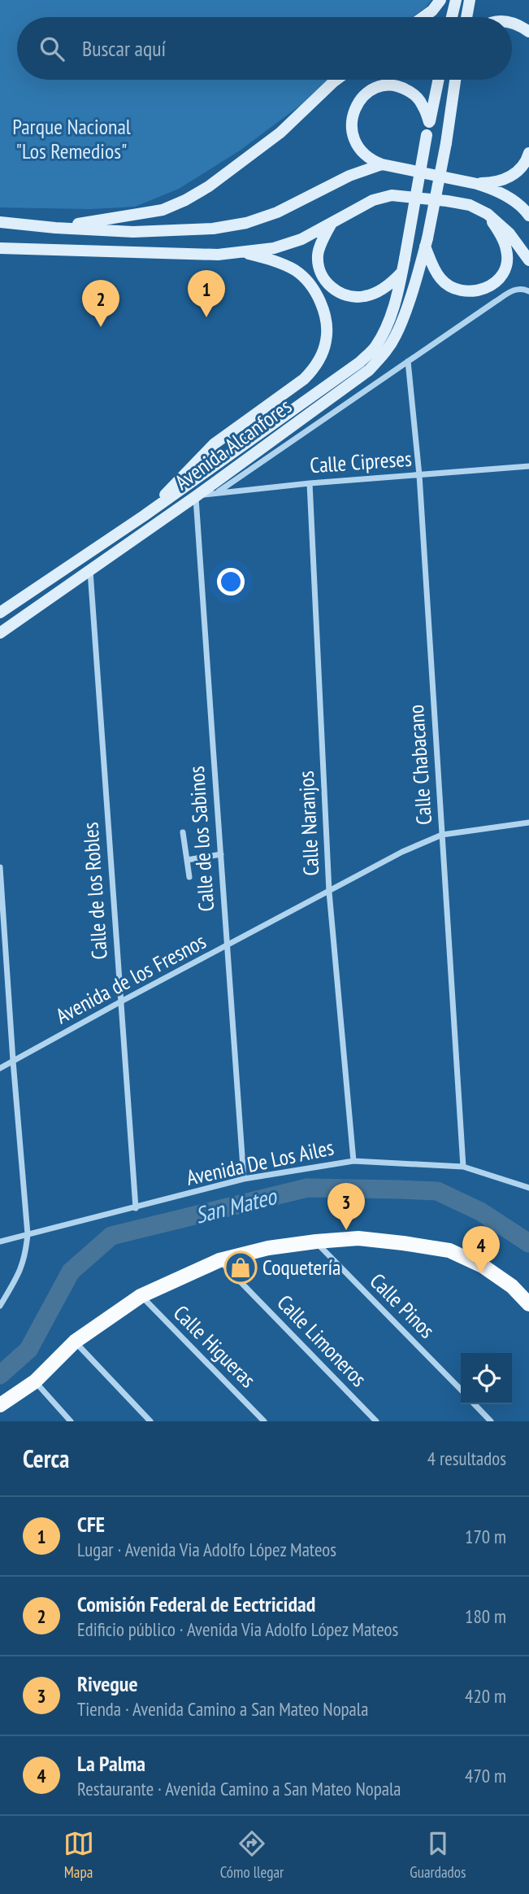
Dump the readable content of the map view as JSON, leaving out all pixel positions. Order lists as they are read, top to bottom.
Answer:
{
  "streets": {
    "main road": ["Avenida Alcanfores"],
    "street": [
      "Calle Cipreses",
      "Calle Chabacano",
      "Calle Naranjos",
      "Calle de los Sabinos",
      "Calle de los Robles",
      "Avenida de los Fresnos",
      "Avenida De Los Ailes",
      "Calle Pinos",
      "Calle Limoneros",
      "Calle Higueras"
    ]
  },
  "crossings": [
    ["Avenida Alcanfores", "Calle Cipreses"],
    ["Avenida Alcanfores", "Calle Chabacano"],
    ["Avenida Alcanfores", "Calle de los Sabinos"],
    ["Avenida Alcanfores", "Calle de los Robles"],
    ["Calle Cipreses", "Calle Chabacano"],
    ["Calle Cipreses", "Calle Naranjos"],
    ["Calle Cipreses", "Calle de los Sabinos"],
    ["Calle Chabacano", "Avenida de los Fresnos"],
    ["Calle Chabacano", "Avenida De Los Ailes"],
    ["Calle Naranjos", "Avenida de los Fresnos"],
    ["Calle Naranjos", "Avenida De Los Ailes"],
    ["Calle de los Sabinos", "Avenida de los Fresnos"],
    ["Calle de los Sabinos", "Avenida De Los Ailes"],
    ["Calle de los Robles", "Avenida de los Fresnos"],
    ["Calle de los Robles", "Avenida De Los Ailes"]
  ],
  "water": ["San Mateo"],
  "parks": ["Parque Nacional \"Los Remedios\""],
  "places": {
    "shop": ["Coquetería"]
  },
  "page": {
    "search": "Buscar aquí",
    "pins": [
      "1",
      "2",
      "3",
      "4"
    ],
    "heading": ["Cerca", "4 resultados"],
    "list": [
      {
        "mark": "1",
        "name": "CFE",
        "note": "Lugar · Avenida Via Adolfo López Mateos",
        "value": "170 m"
      },
      {
        "mark": "2",
        "name": "Comisión Federal de Eectricidad",
        "note": "Edificio público · Avenida Via Adolfo López Mateos",
        "value": "180 m"
      },
      {
        "mark": "3",
        "name": "Rivegue",
        "note": "Tienda · Avenida Camino a San Mateo Nopala",
        "value": "420 m"
      },
      {
        "mark": "4",
        "name": "La Palma",
        "note": "Restaurante · Avenida Camino a San Mateo Nopala",
        "value": "470 m"
      }
    ],
    "nav": ["Mapa", "Cómo llegar", "Guardados"]
  }
}
